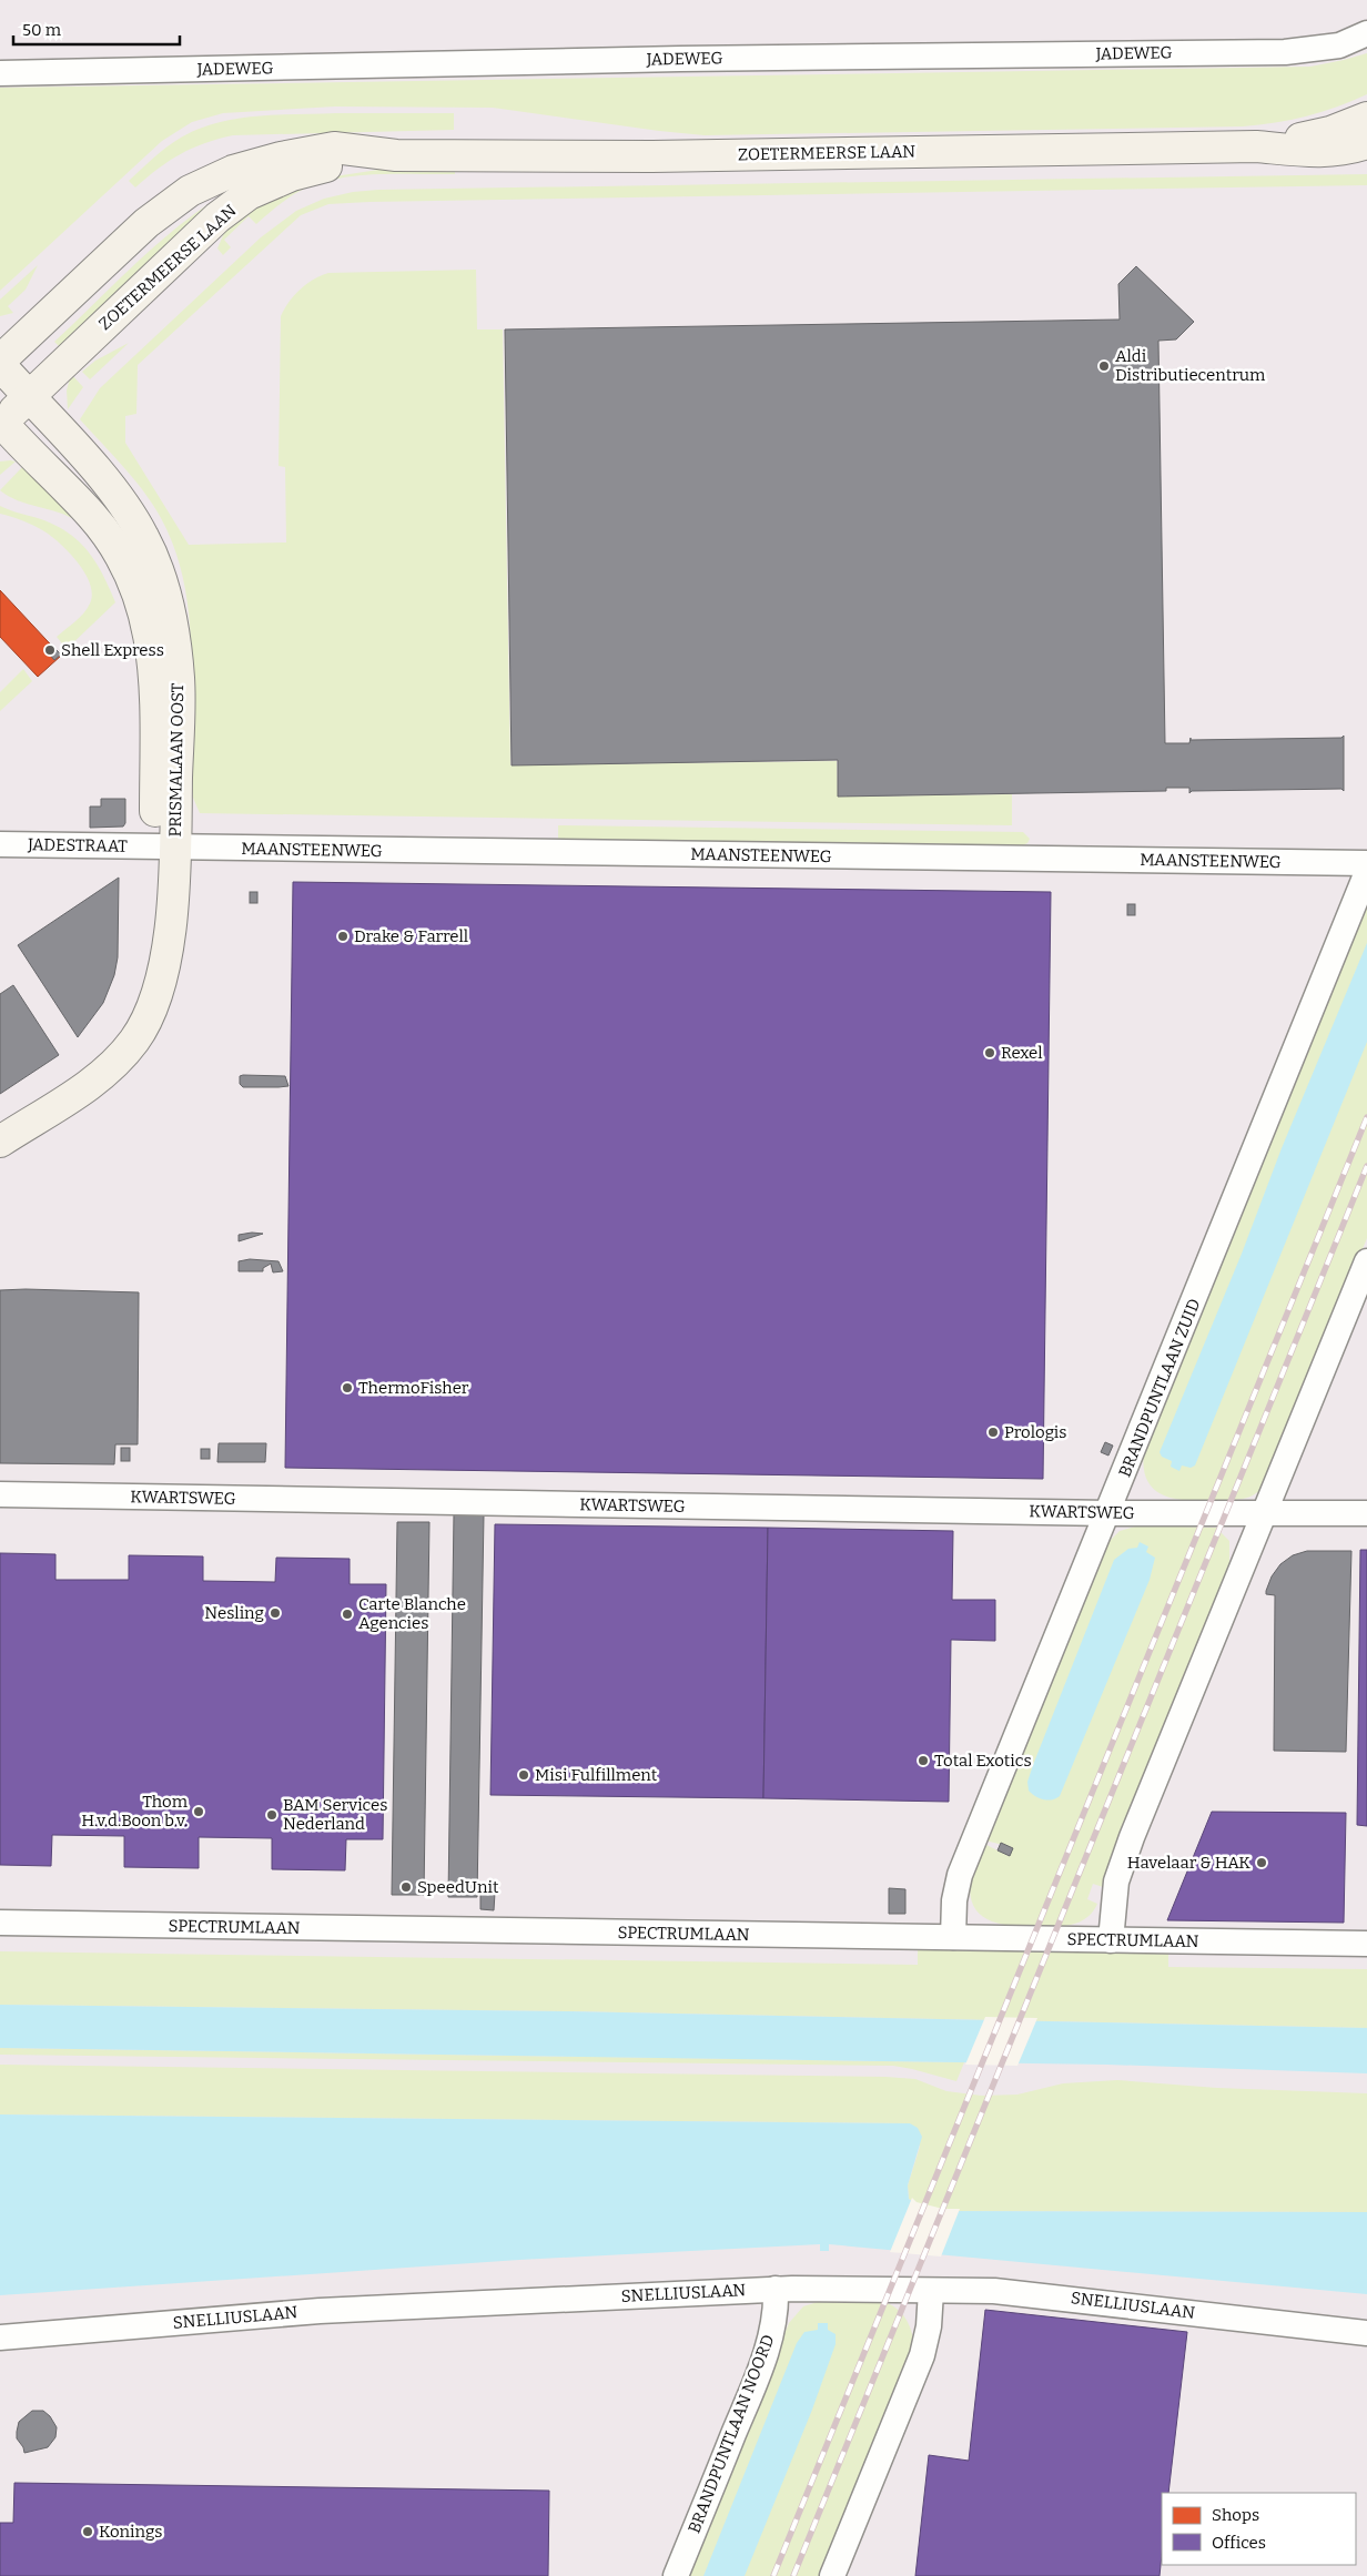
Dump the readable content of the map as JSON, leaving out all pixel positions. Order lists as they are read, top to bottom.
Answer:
{
  "streets": {
    "street": [
      "JADEWEG",
      "ZOETERMEERSE LAAN",
      "PRISMALAAN OOST",
      "JADESTRAAT",
      "MAANSTEENWEG",
      "BRANDPUNTLAAN ZUID",
      "KWARTSWEG",
      "SPECTRUMLAAN",
      "SNELLIUSLAAN",
      "BRANDPUNTLAAN NOORD"
    ]
  },
  "crossings": [
    ["ZOETERMEERSE LAAN", "PRISMALAAN OOST"],
    ["PRISMALAAN OOST", "JADESTRAAT"],
    ["PRISMALAAN OOST", "MAANSTEENWEG"],
    ["JADESTRAAT", "MAANSTEENWEG"],
    ["BRANDPUNTLAAN ZUID", "KWARTSWEG"],
    ["BRANDPUNTLAAN ZUID", "SPECTRUMLAAN"],
    ["SNELLIUSLAAN", "BRANDPUNTLAAN NOORD"]
  ],
  "places": [
    "Aldi Distributiecentrum",
    "Shell Express",
    "Drake & Farrell",
    "Rexel",
    "ThermoFisher",
    "Prologis",
    "Nesling",
    "Carte Blanche Agencies",
    "Total Exotics",
    "Misi Fulfillment",
    "Thom H.v.d.Boon b.v.",
    "BAM Services Nederland",
    "Havelaar & HAK",
    "SpeedUnit",
    "Konings"
  ],
  "legend": ["Shops", "Offices"],
  "scale_bar": "50 m"
}
